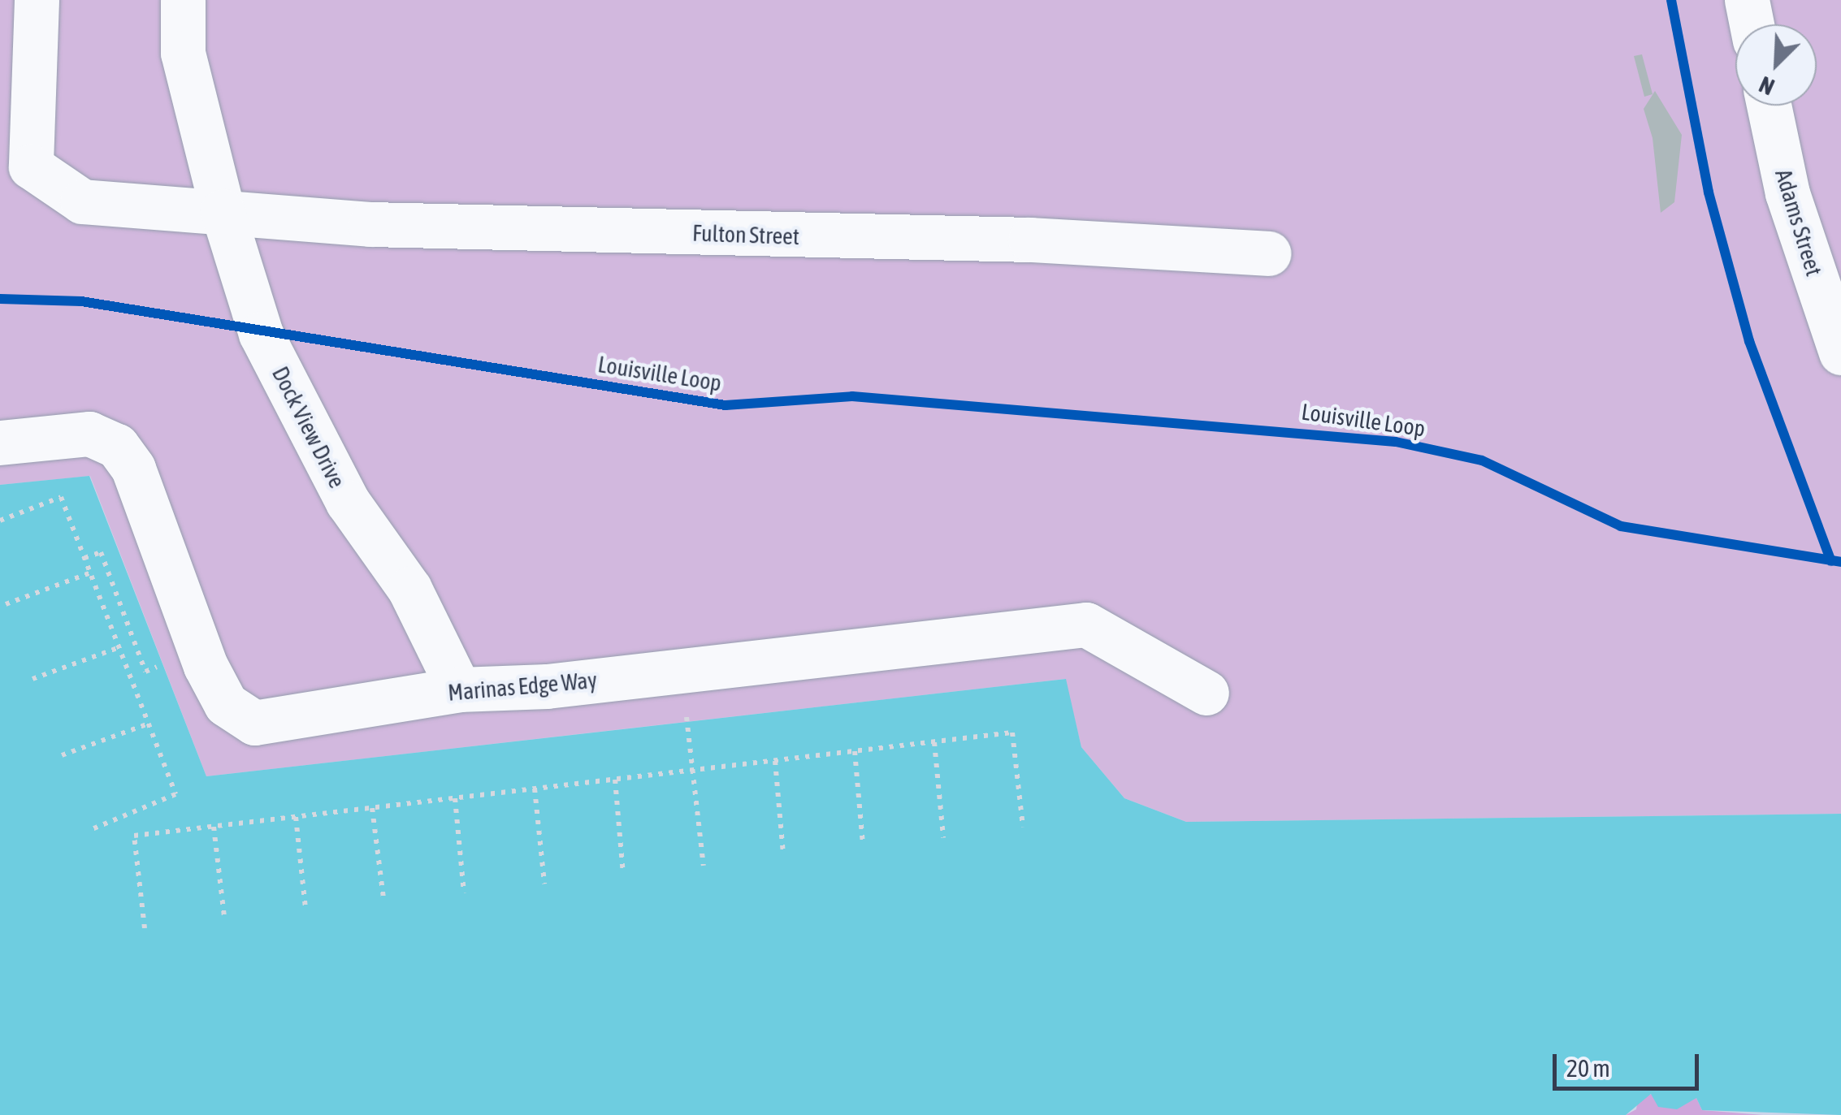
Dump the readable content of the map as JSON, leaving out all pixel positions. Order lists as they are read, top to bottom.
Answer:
{
  "streets": {
    "street": [
      "Adams Street",
      "Fulton Street",
      "Dock View Drive",
      "Marinas Edge Way"
    ],
    "cycle path": ["Louisville Loop"]
  },
  "crossings": [
    ["Fulton Street", "Dock View Drive"],
    ["Dock View Drive", "Marinas Edge Way"]
  ],
  "scale_bar": "20 m",
  "north": "bottom left"
}
